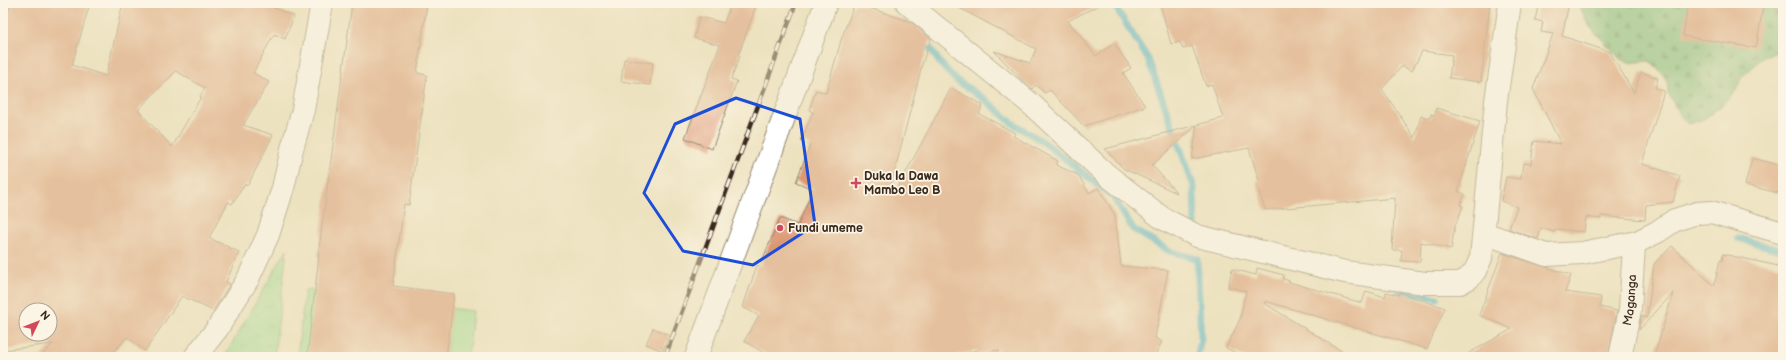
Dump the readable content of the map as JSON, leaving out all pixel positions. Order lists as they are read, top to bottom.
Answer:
{
  "streets": {
    "street": ["Maganga"]
  },
  "places": {
    "health": ["Duka la Dawa Mambo Leo B"],
    "other": ["Fundi umeme"]
  },
  "north": "top right"
}
